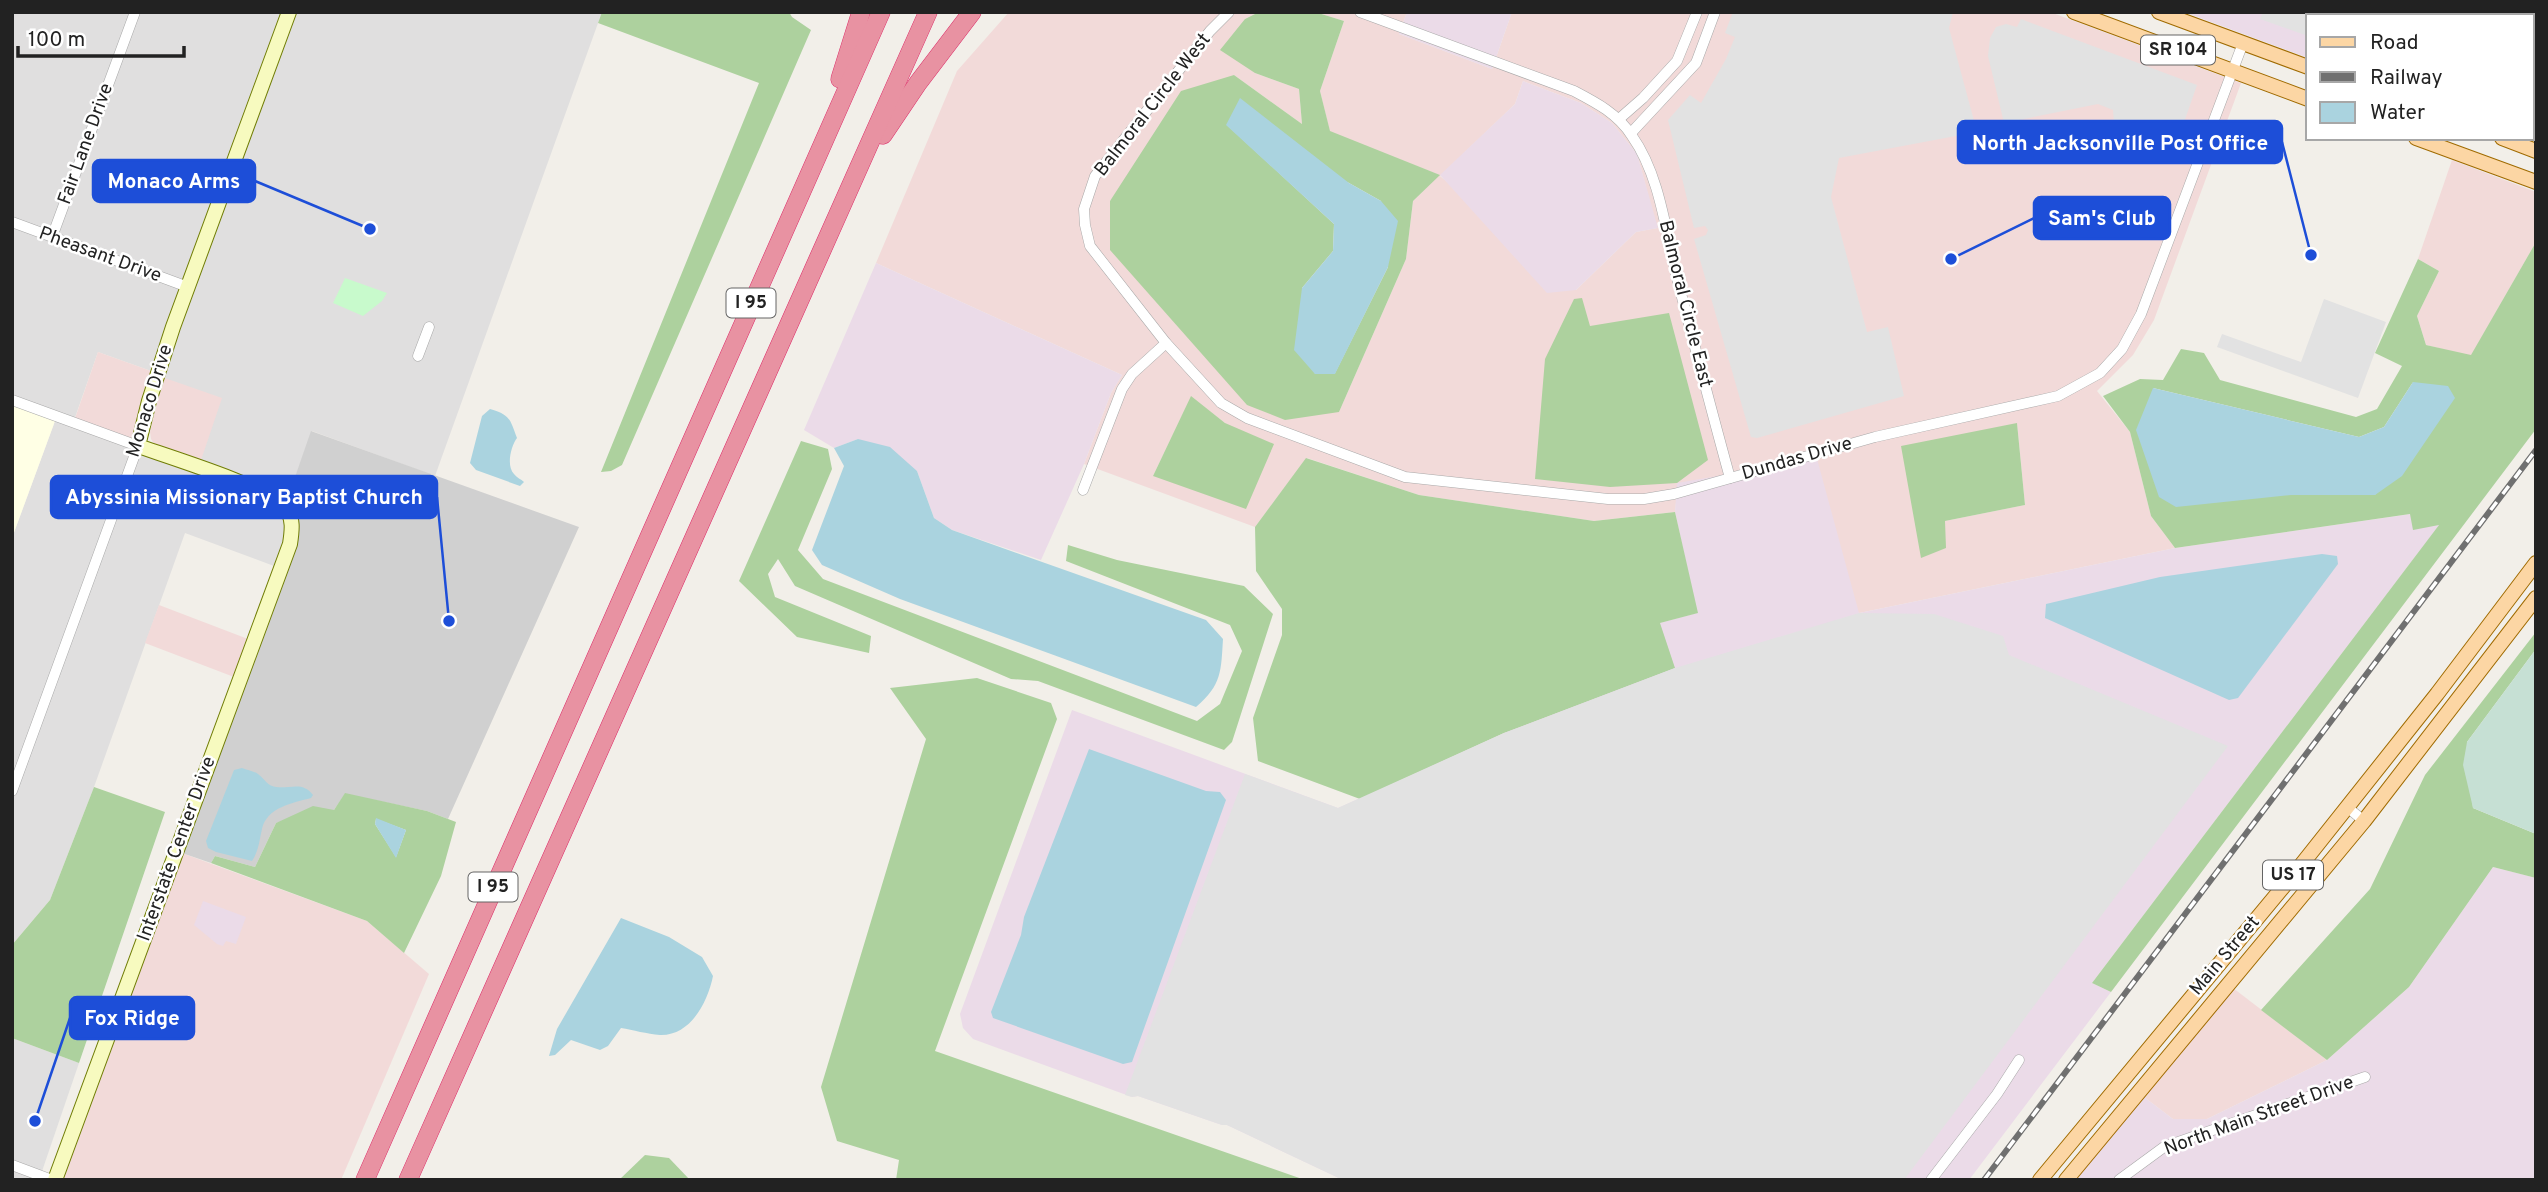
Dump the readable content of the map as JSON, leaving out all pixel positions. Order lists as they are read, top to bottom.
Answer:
{
  "streets": {
    "highway": ["I 95"],
    "main road": ["SR 104", "US 17", "Main Street"],
    "street": [
      "Balmoral Circle West",
      "Fair Lane Drive",
      "Pheasant Drive",
      "Balmoral Circle East",
      "Monaco Drive",
      "Dundas Drive",
      "Interstate Center Drive",
      "North Main Street Drive"
    ]
  },
  "crossings": [
    ["SR 104", "Dundas Drive"],
    ["Balmoral Circle West", "Dundas Drive"],
    ["Fair Lane Drive", "Pheasant Drive"],
    ["Pheasant Drive", "Monaco Drive"],
    ["Balmoral Circle East", "Dundas Drive"],
    ["Monaco Drive", "Interstate Center Drive"]
  ],
  "places": [
    "Monaco Arms",
    "North Jacksonville Post Office",
    "Sam's Club",
    "Abyssinia Missionary Baptist Church",
    "Fox Ridge"
  ],
  "legend": ["Road", "Railway", "Water"],
  "scale_bar": "100 m"
}
